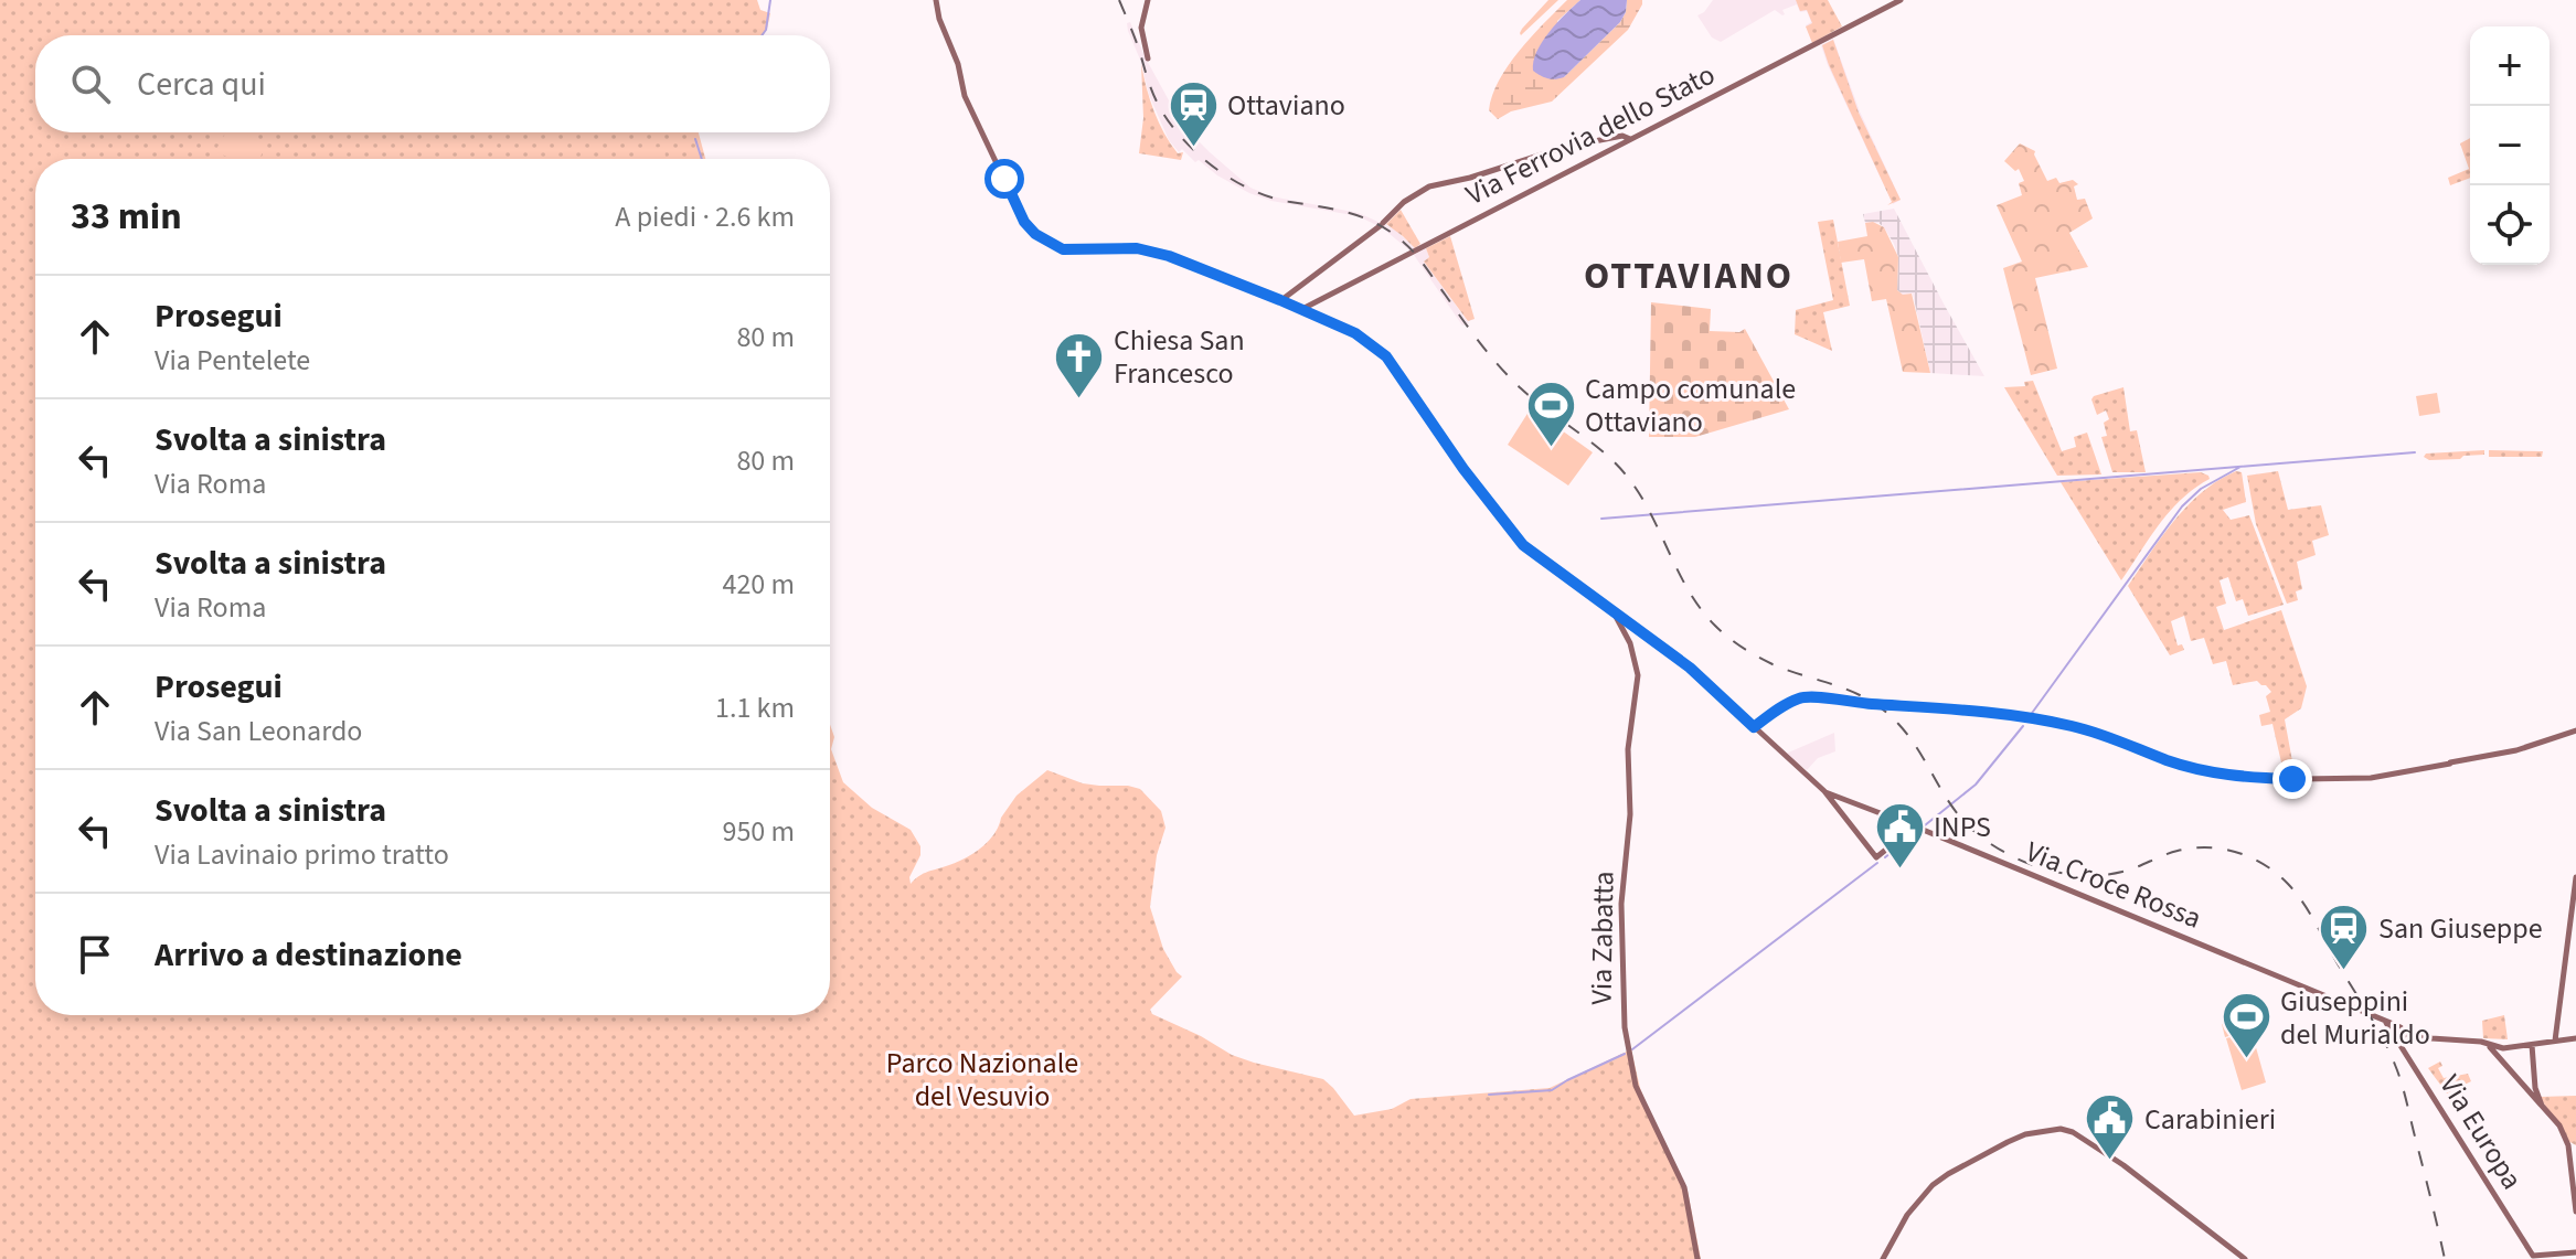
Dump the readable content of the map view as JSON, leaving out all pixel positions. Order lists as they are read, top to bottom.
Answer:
{
  "streets": {
    "main road": [
      "Via Ferrovia dello Stato",
      "Via Croce Rossa",
      "Via Zabatta",
      "Via Europa"
    ]
  },
  "crossings": [
    ["Via Croce Rossa", "Via Europa"]
  ],
  "districts": ["OTTAVIANO"],
  "parks": ["Parco Nazionale del Vesuvio"],
  "places": {
    "station": ["Ottaviano", "San Giuseppe"],
    "church": ["Chiesa San Francesco"],
    "sports": ["Campo comunale Ottaviano", "Giuseppini del Murialdo"],
    "public building": ["INPS", "Carabinieri"]
  },
  "page": {
    "map_buttons": ["+", "−"],
    "search": "Cerca qui",
    "heading": ["33 min", "A piedi · 2.6 km"],
    "list": [
      ["Prosegui", "Via Pentelete", "80 m"],
      ["Svolta a sinistra", "Via Roma", "80 m"],
      ["Svolta a sinistra", "Via Roma", "420 m"],
      ["Prosegui", "Via San Leonardo", "1.1 km"],
      ["Svolta a sinistra", "Via Lavinaio primo tratto", "950 m"],
      "Arrivo a destinazione"
    ]
  }
}
